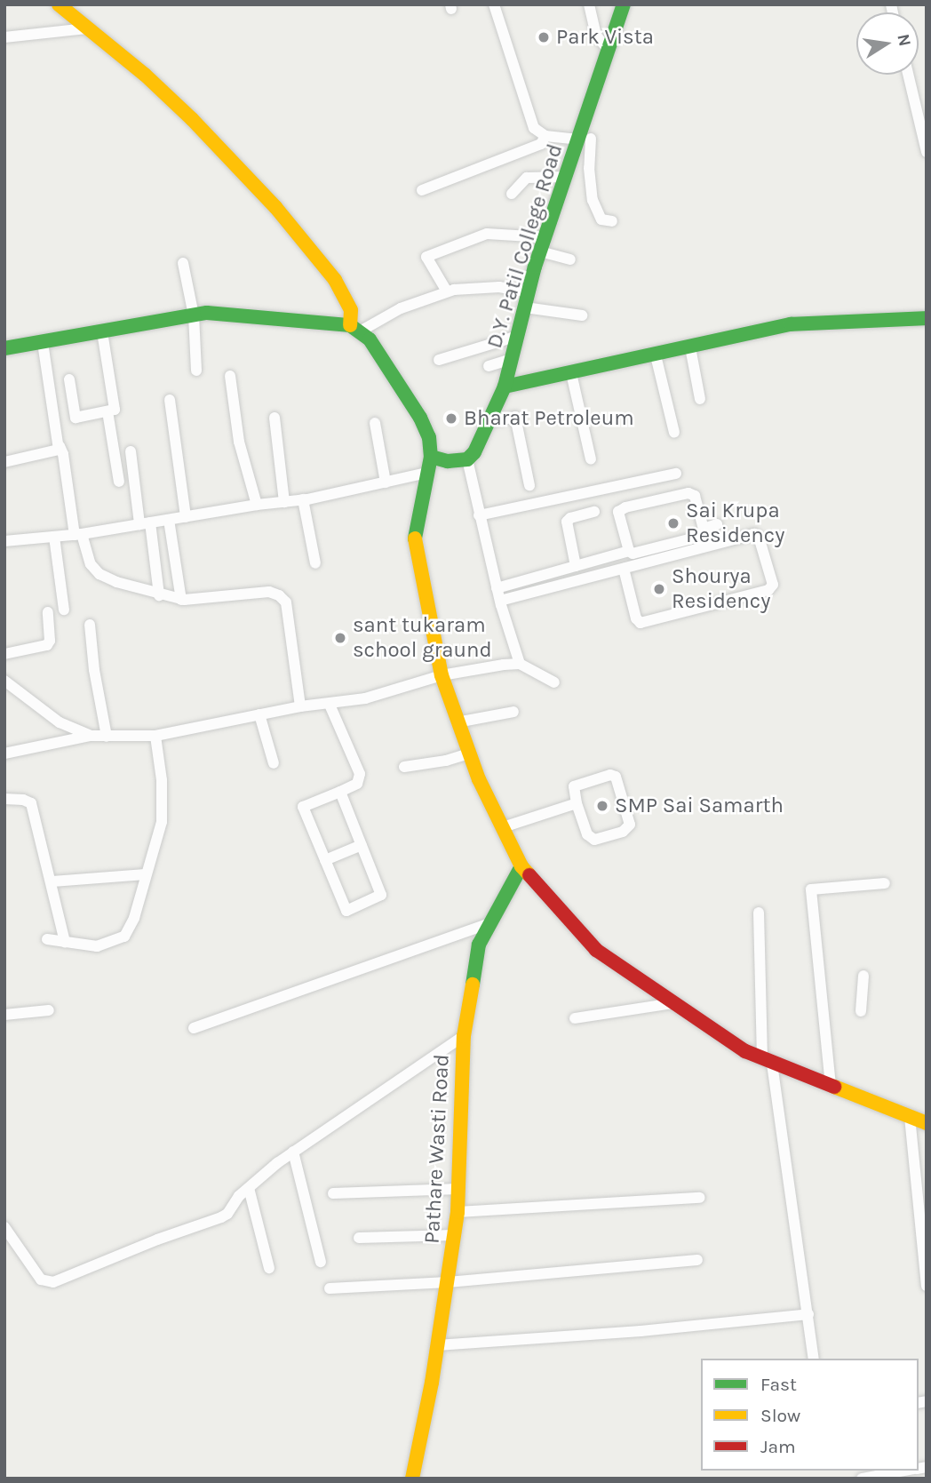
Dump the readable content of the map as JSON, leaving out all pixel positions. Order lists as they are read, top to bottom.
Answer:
{
  "streets": {
    "street": ["D.Y. Patil College Road", "Pathare Wasti Road"]
  },
  "places": [
    "Park Vista",
    "Bharat Petroleum",
    "Sai Krupa Residency",
    "Shourya Residency",
    "sant tukaram school graund",
    "SMP Sai Samarth"
  ],
  "legend": ["Fast", "Slow", "Jam"],
  "north": "right"
}
